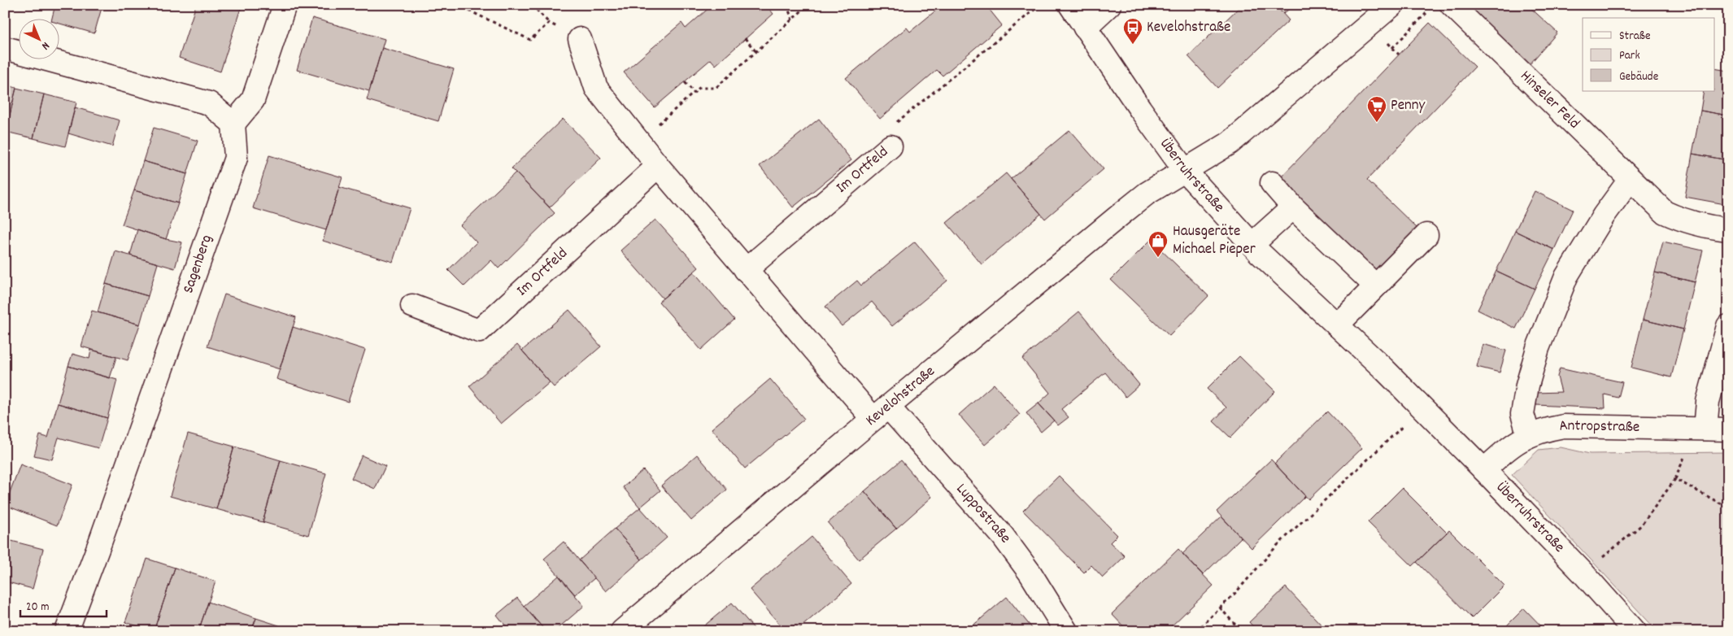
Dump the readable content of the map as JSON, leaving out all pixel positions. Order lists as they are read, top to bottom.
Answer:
{
  "streets": {
    "street": [
      "Hinseler Feld",
      "Im Ortfeld",
      "Überruhrstraße",
      "Sagenberg",
      "Kevelohstraße",
      "Antropstraße",
      "Luppostraße"
    ]
  },
  "crossings": [
    ["Überruhrstraße", "Kevelohstraße"],
    ["Überruhrstraße", "Antropstraße"],
    ["Kevelohstraße", "Luppostraße"]
  ],
  "places": {
    "bus stop": ["Kevelohstraße"],
    "supermarket": ["Penny"],
    "shop": ["Hausgeräte Michael Pieper"]
  },
  "legend": ["Straße", "Park", "Gebäude"],
  "scale_bar": "20 m",
  "north": "bottom right"
}
